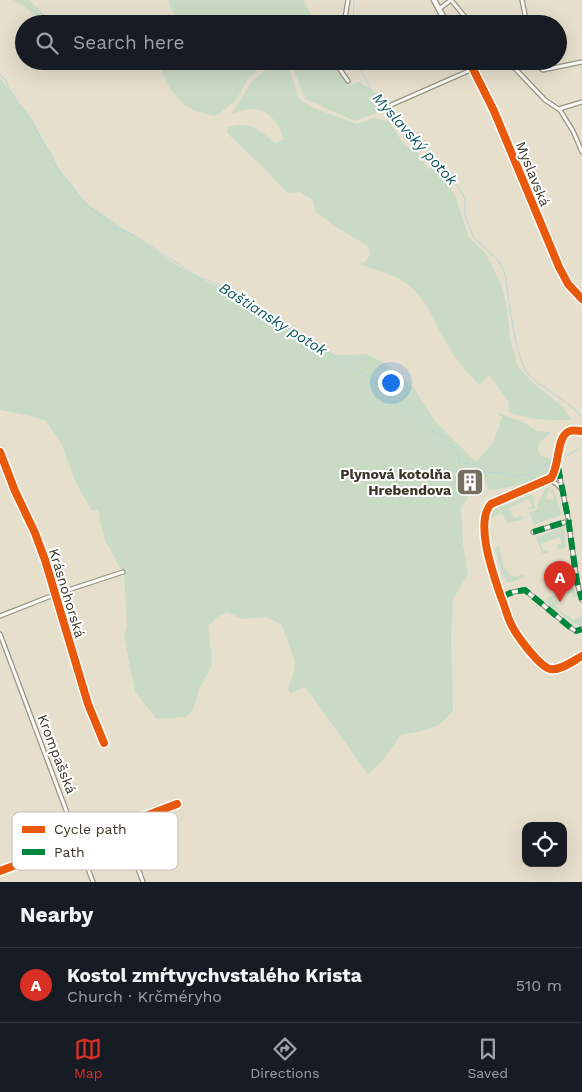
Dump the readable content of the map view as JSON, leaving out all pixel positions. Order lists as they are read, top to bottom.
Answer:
{
  "streets": {
    "street": ["Myslavská", "Krásnohorská", "Krompašská"]
  },
  "water": ["Myslavský potok", "Baštiansky potok"],
  "places": {
    "building": ["Plynová kotolňa Hrebendova"]
  },
  "legend": ["Cycle path", "Path"],
  "page": {
    "search": "Search here",
    "pins": "A",
    "heading": "Nearby",
    "list": [
      {
        "mark": "A",
        "name": "Kostol zmŕtvychvstalého Krista",
        "note": "Church · Krčméryho",
        "value": "510 m"
      }
    ],
    "nav": ["Map", "Directions", "Saved"]
  }
}
